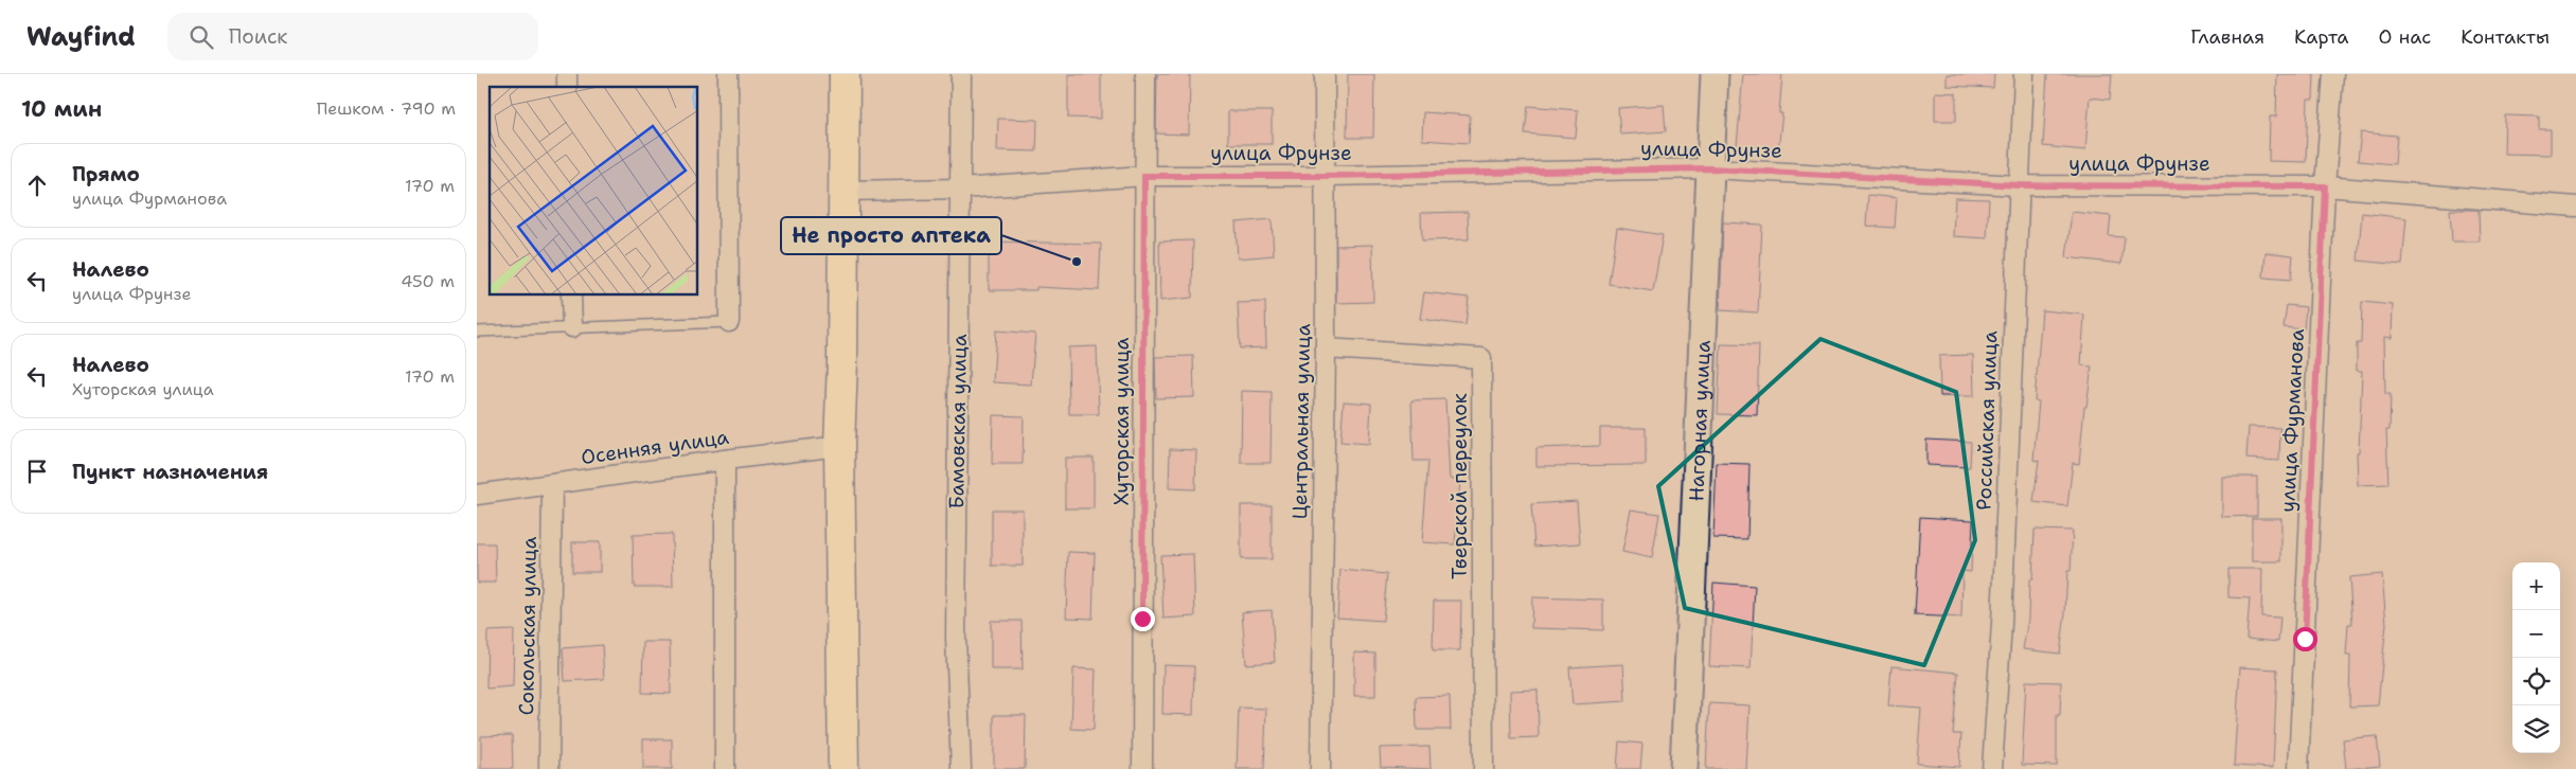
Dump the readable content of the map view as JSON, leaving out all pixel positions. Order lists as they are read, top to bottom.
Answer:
{
  "streets": {
    "street": [
      "улица Фрунзе",
      "Российская улица",
      "улица Фурманова",
      "Бамовская улица",
      "Хуторская улица",
      "Центральная улица",
      "Нагорная улица",
      "Осенняя улица",
      "Тверской переулок",
      "Сокольская улица"
    ]
  },
  "crossings": [
    ["улица Фрунзе", "Российская улица"],
    ["улица Фрунзе", "улица Фурманова"],
    ["улица Фрунзе", "Бамовская улица"],
    ["улица Фрунзе", "Хуторская улица"],
    ["улица Фрунзе", "Центральная улица"],
    ["улица Фрунзе", "Нагорная улица"],
    ["Центральная улица", "Тверской переулок"],
    ["Осенняя улица", "Сокольская улица"]
  ],
  "places": ["Не просто аптека"],
  "page": {
    "header": "Wayfind",
    "search": "Поиск",
    "nav": [
      "Главная",
      "Карта",
      "О нас",
      "Контакты"
    ],
    "heading": ["10 мин", "Пешком · 790 m"],
    "list": [
      ["Прямо", "улица Фурманова", "170 m"],
      ["Налево", "улица Фрунзе", "450 m"],
      ["Налево", "Хуторская улица", "170 m"],
      "Пункт назначения"
    ],
    "map_buttons": ["+", "−"]
  }
}
